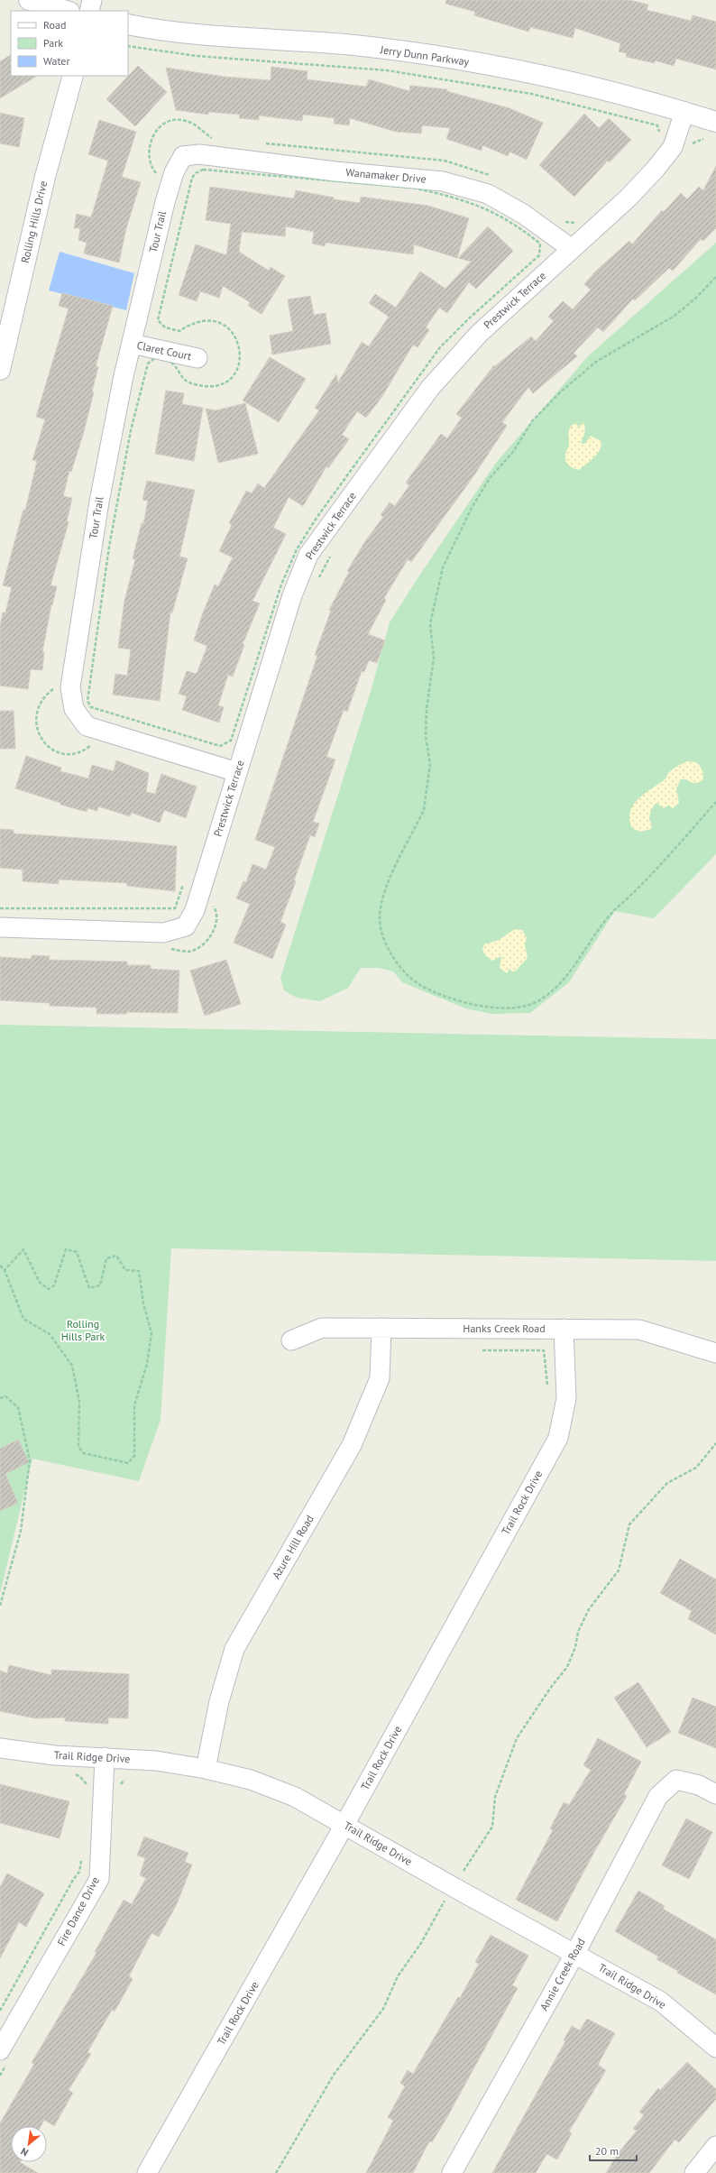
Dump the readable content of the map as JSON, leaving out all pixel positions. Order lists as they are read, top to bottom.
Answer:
{
  "streets": {
    "street": [
      "Jerry Dunn Parkway",
      "Wanamaker Drive",
      "Rolling Hills Drive",
      "Tour Trail",
      "Prestwick Terrace",
      "Claret Court",
      "Hanks Creek Road",
      "Trail Rock Drive",
      "Azure Hill Road",
      "Trail Ridge Drive",
      "Fire Dance Drive",
      "Annie Creek Road"
    ]
  },
  "crossings": [
    ["Jerry Dunn Parkway", "Prestwick Terrace"],
    ["Wanamaker Drive", "Tour Trail"],
    ["Wanamaker Drive", "Prestwick Terrace"],
    ["Tour Trail", "Prestwick Terrace"],
    ["Tour Trail", "Claret Court"],
    ["Hanks Creek Road", "Trail Rock Drive"],
    ["Hanks Creek Road", "Azure Hill Road"],
    ["Trail Rock Drive", "Trail Ridge Drive"],
    ["Azure Hill Road", "Trail Ridge Drive"],
    ["Trail Ridge Drive", "Fire Dance Drive"],
    ["Trail Ridge Drive", "Annie Creek Road"]
  ],
  "parks": ["Rolling Hills Park"],
  "legend": ["Road", "Park", "Water"],
  "scale_bar": "20 m",
  "north": "bottom left"
}
